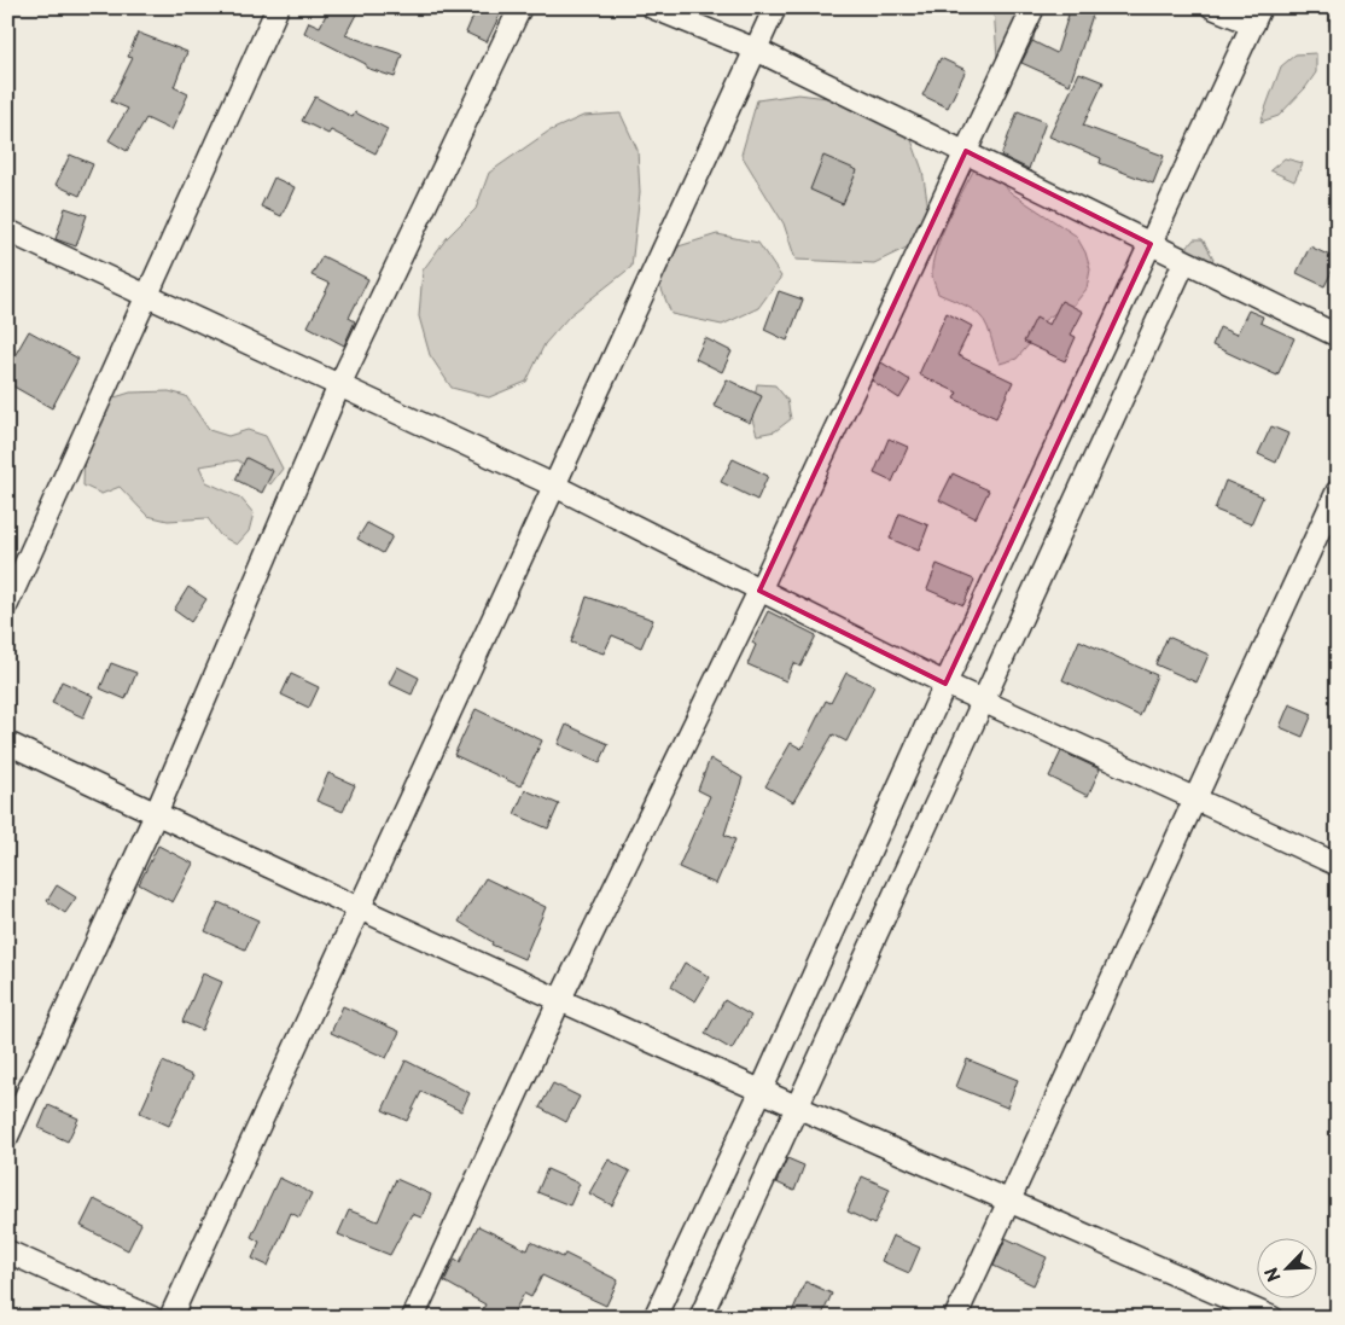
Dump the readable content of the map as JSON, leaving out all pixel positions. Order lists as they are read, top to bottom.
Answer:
{
  "north": "bottom left"
}
